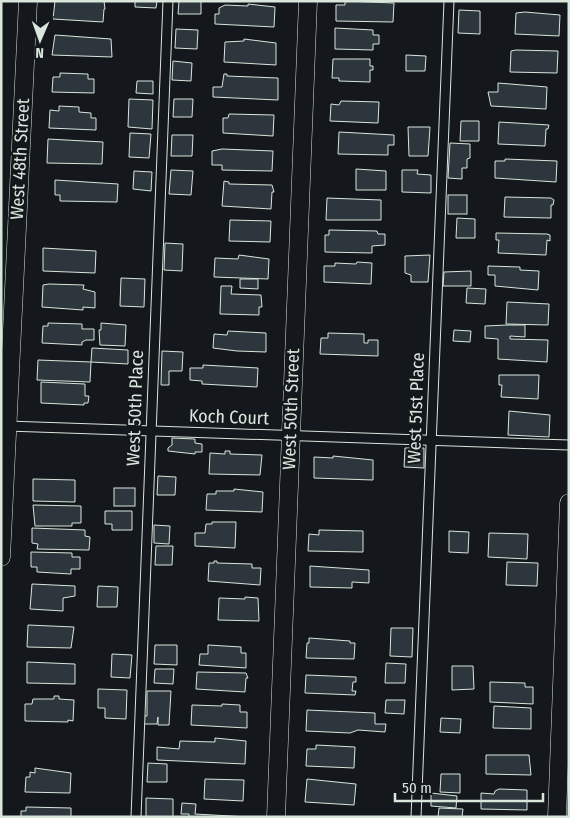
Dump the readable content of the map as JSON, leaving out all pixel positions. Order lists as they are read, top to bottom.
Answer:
{
  "streets": {
    "street": ["West 48th Street", "West 50th Street"],
    "lane": ["West 50th Place", "West 51st Place", "Koch Court"]
  },
  "crossings": [
    ["West 48th Street", "Koch Court"],
    ["West 50th Place", "Koch Court"],
    ["West 51st Place", "Koch Court"],
    ["West 50th Street", "Koch Court"]
  ],
  "scale_bar": "50 m",
  "north": "bottom"
}
